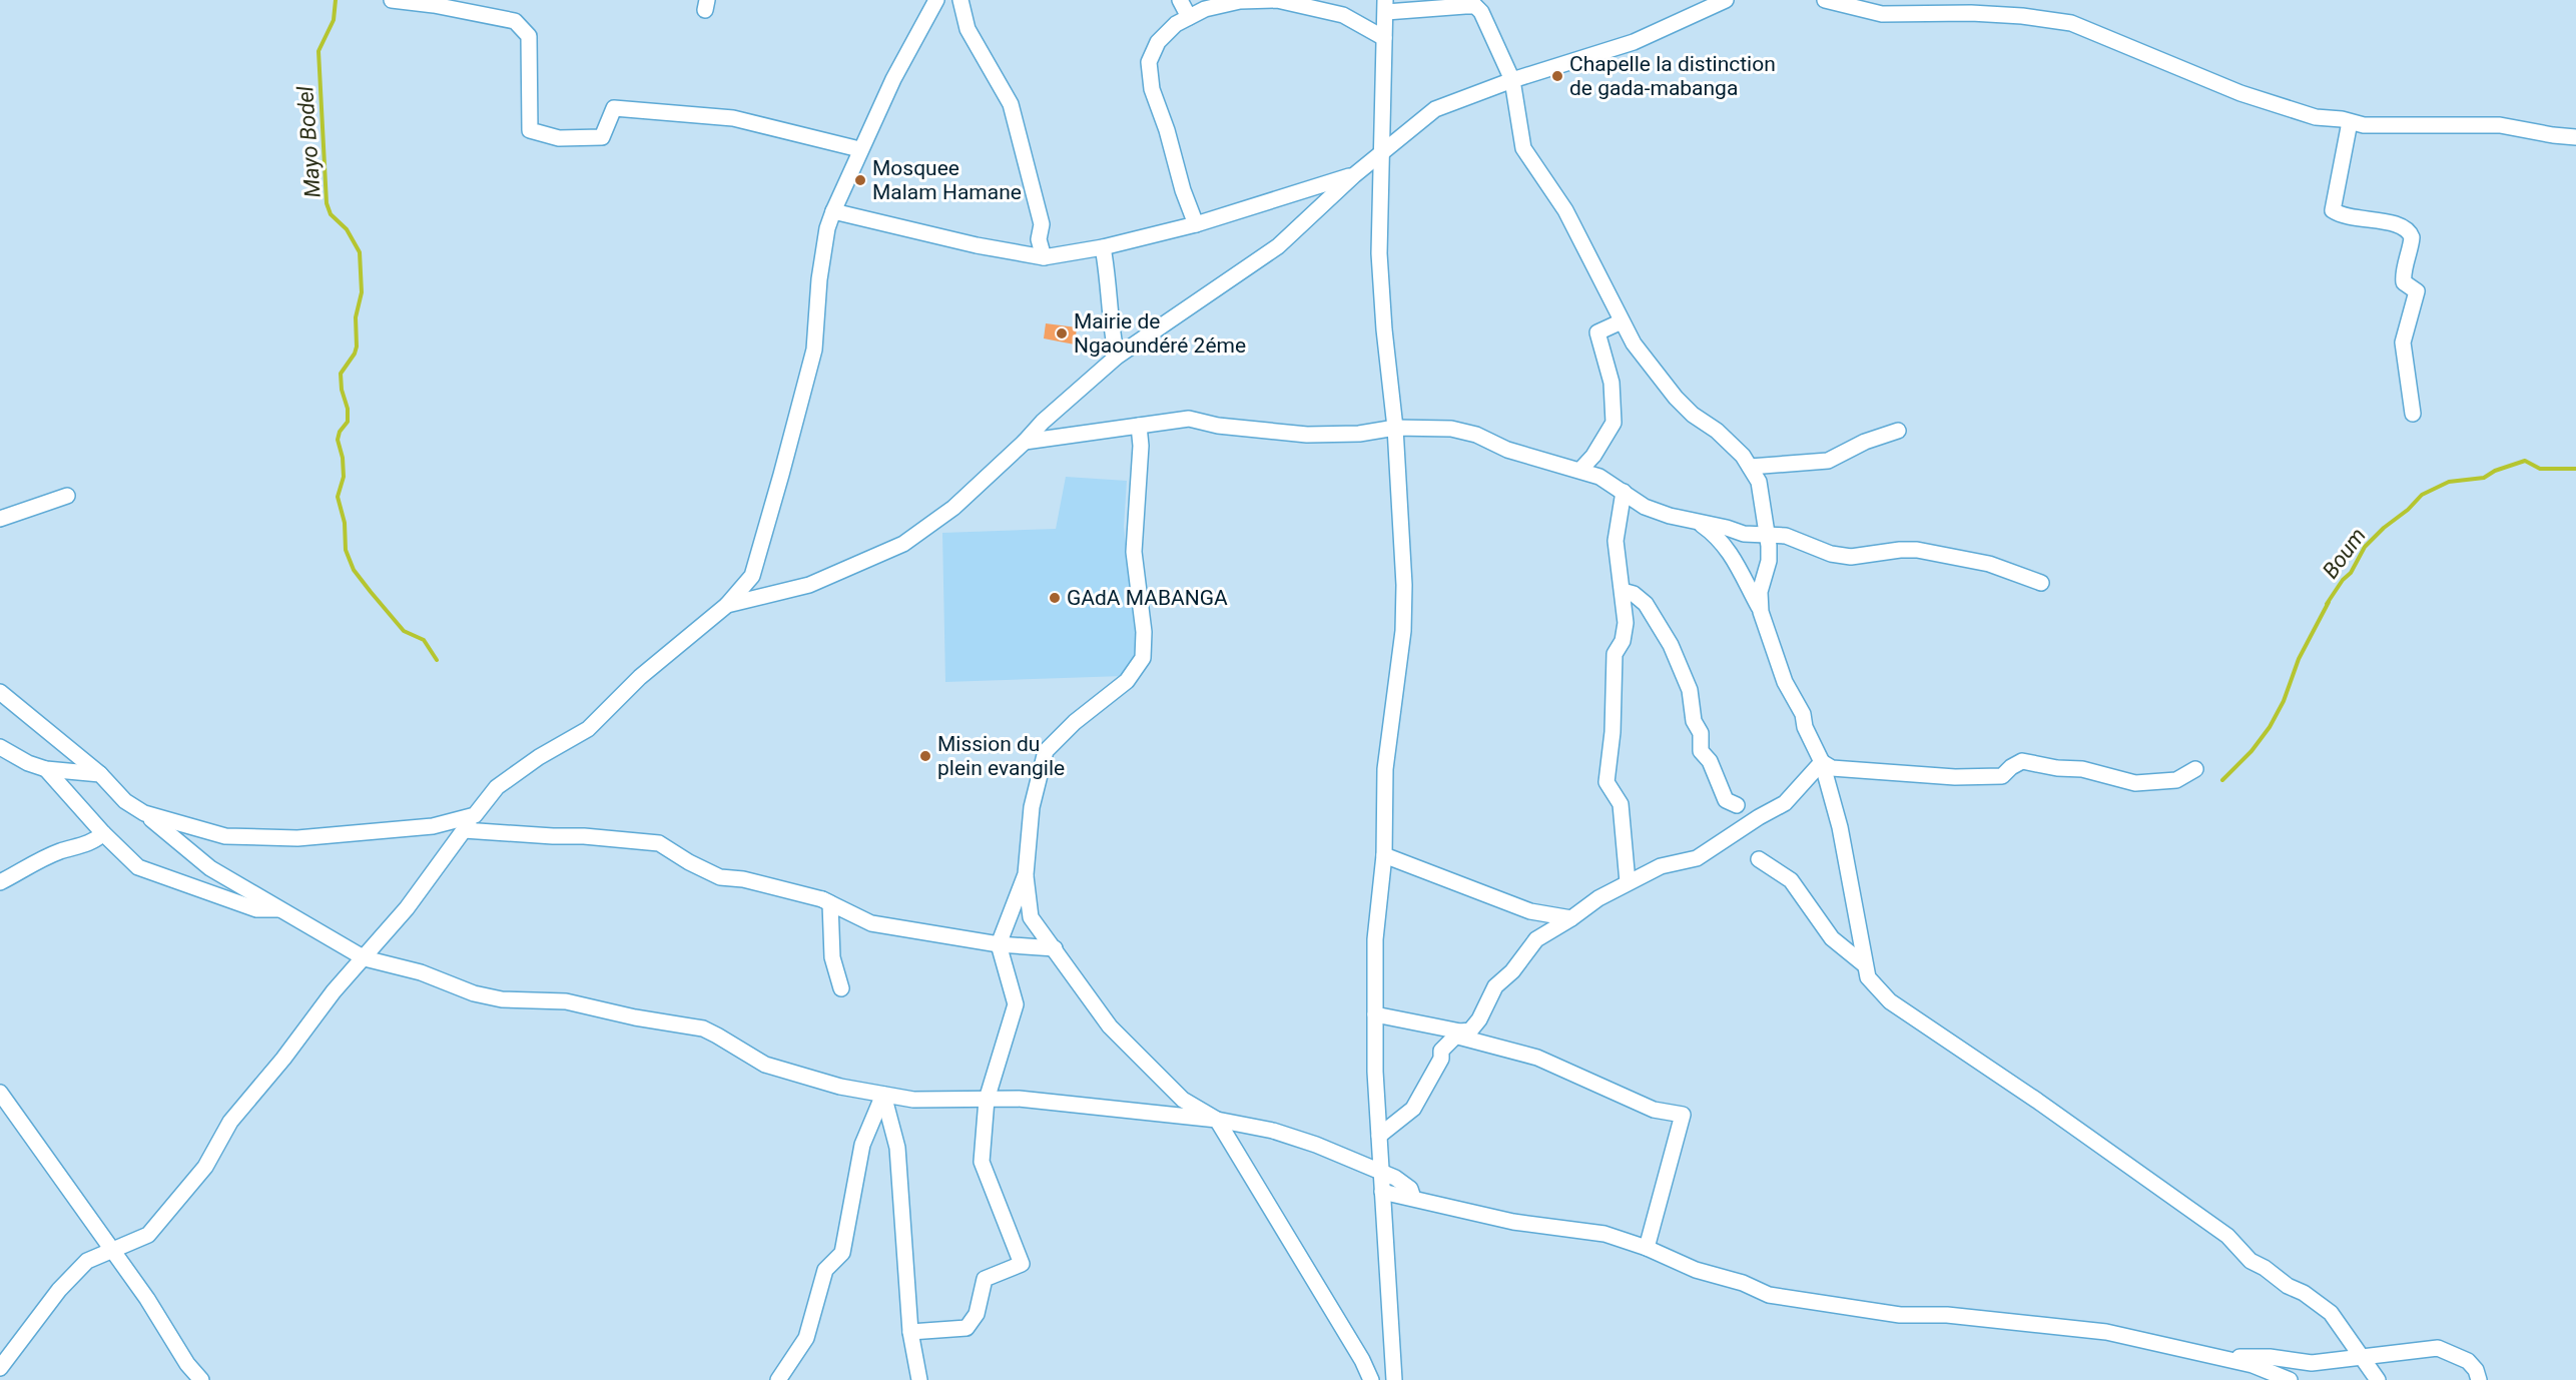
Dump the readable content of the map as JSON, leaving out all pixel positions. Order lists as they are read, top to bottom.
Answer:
{
  "water": ["Mayo Bodel", "Boum"],
  "places": [
    "Chapelle la distinction de gada-mabanga",
    "Mosquee Malam Hamane",
    "Mairie de Ngaoundéré 2éme",
    "GAdA MABANGA",
    "Mission du plein evangile"
  ]
}
